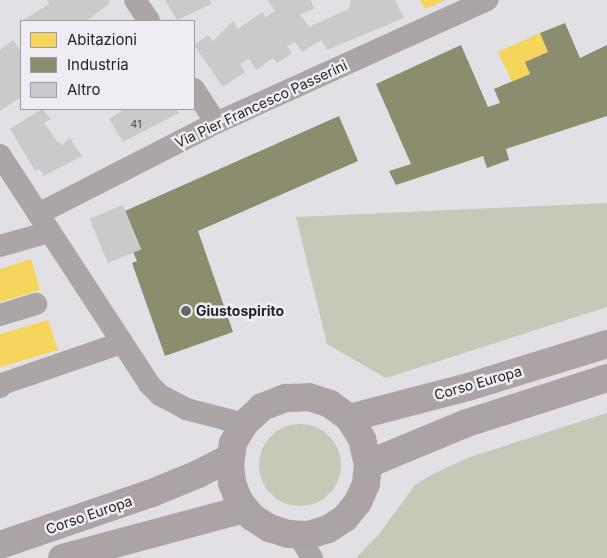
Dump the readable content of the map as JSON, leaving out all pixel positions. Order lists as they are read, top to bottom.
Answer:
{
  "streets": {
    "main road": ["Corso Europa"],
    "street": ["Via Pier Francesco Passerini"]
  },
  "places": ["Giustospirito"],
  "house_numbers": ["41"],
  "legend": ["Abitazioni", "Industria", "Altro"]
}
